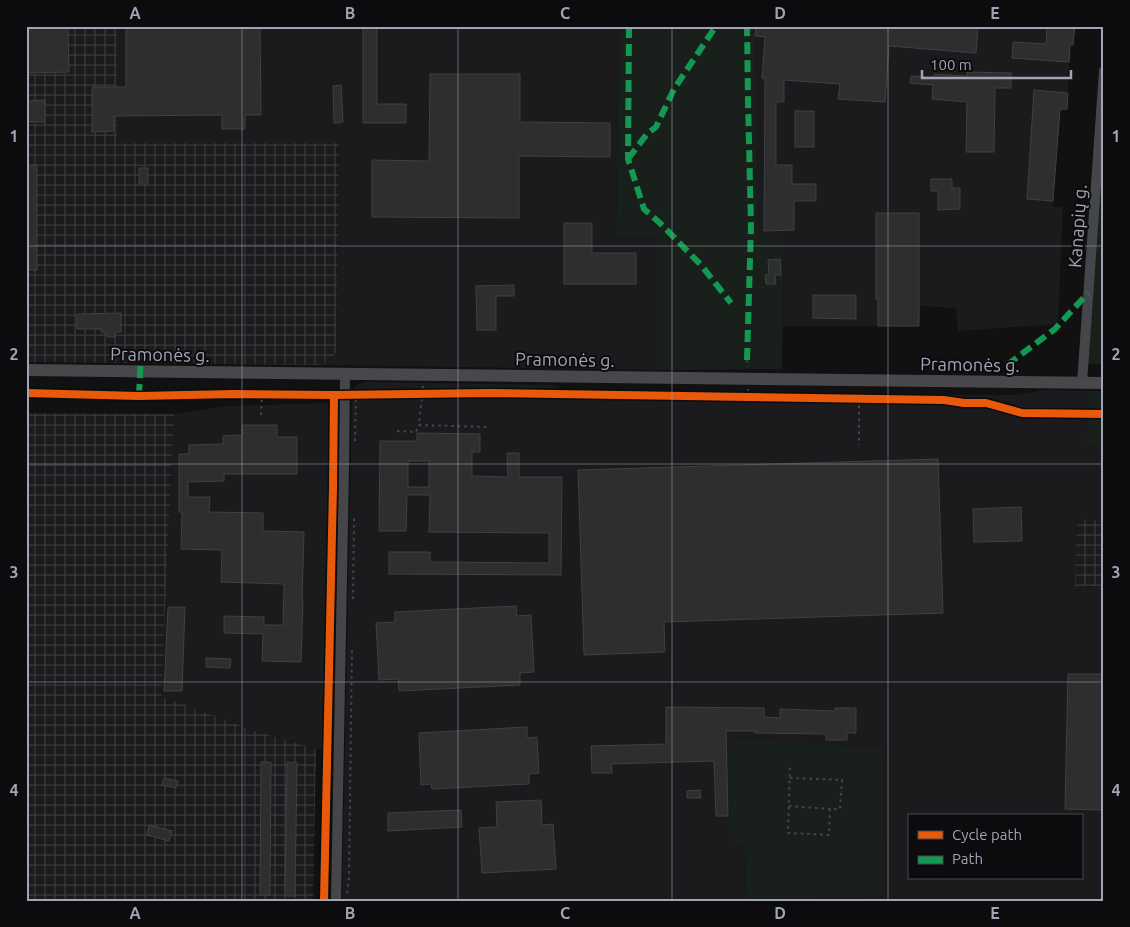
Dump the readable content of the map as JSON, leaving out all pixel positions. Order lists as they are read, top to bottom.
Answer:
{
  "streets": {
    "main road": ["Pramonės g."],
    "street": ["Kanapių g."]
  },
  "crossings": [
    ["Kanapių g.", "Pramonės g."]
  ],
  "legend": ["Cycle path", "Path"],
  "scale_bar": "100 m",
  "grid": {
    "columns": [
      "A",
      "B",
      "C",
      "D",
      "E"
    ],
    "rows": [
      "1",
      "2",
      "3",
      "4"
    ]
  }
}
